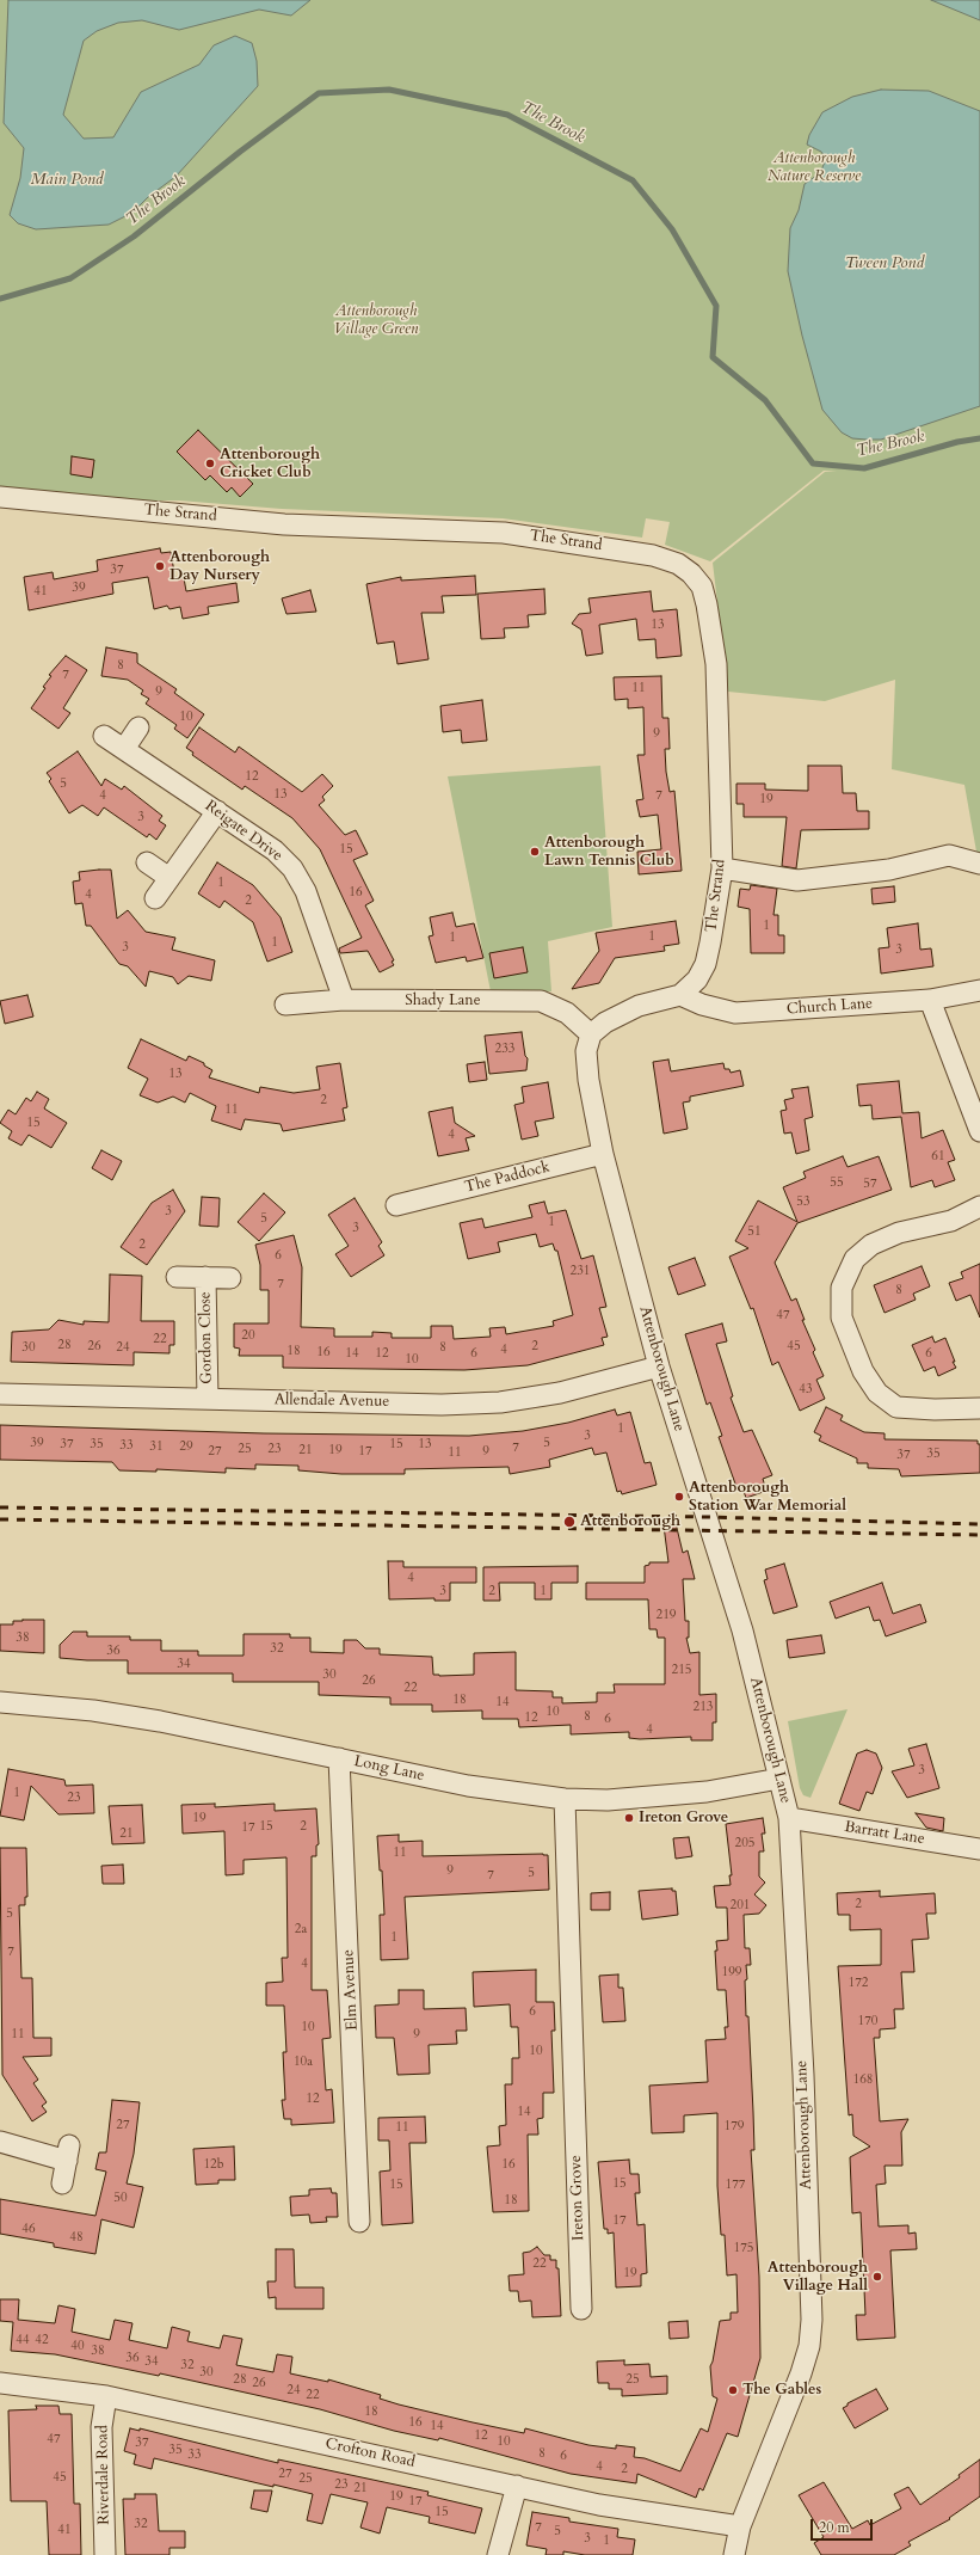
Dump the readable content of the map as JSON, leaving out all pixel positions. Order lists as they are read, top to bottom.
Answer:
{
  "streets": {
    "street": [
      "The Strand",
      "Reigate Drive",
      "Shady Lane",
      "Church Lane",
      "The Paddock",
      "Gordon Close",
      "Attenborough Lane",
      "Allendale Avenue",
      "Long Lane",
      "Barratt Lane",
      "Elm Avenue",
      "Ireton Grove",
      "Crofton Road",
      "Riverdale Road"
    ]
  },
  "crossings": [
    ["The Strand", "Church Lane"],
    ["Reigate Drive", "Shady Lane"],
    ["Shady Lane", "Attenborough Lane"],
    ["The Paddock", "Attenborough Lane"],
    ["Gordon Close", "Allendale Avenue"],
    ["Attenborough Lane", "Allendale Avenue"],
    ["Attenborough Lane", "Long Lane"],
    ["Attenborough Lane", "Barratt Lane"],
    ["Attenborough Lane", "Crofton Road"],
    ["Long Lane", "Elm Avenue"],
    ["Long Lane", "Ireton Grove"],
    ["Crofton Road", "Riverdale Road"]
  ],
  "water": ["The Brook", "Main Pond", "Tween Pond"],
  "parks": ["Attenborough Nature Reserve", "Attenborough Village Green"],
  "places": [
    "Attenborough Cricket Club",
    "Attenborough Day Nursery",
    "Attenborough Lawn Tennis Club",
    "Attenborough Station War Memorial",
    "Attenborough",
    "Ireton Grove",
    "Attenborough Village Hall",
    "The Gables"
  ],
  "house_numbers": [
    "37",
    "39",
    "41",
    "13",
    "8",
    "7",
    "11",
    "9",
    "10",
    "9",
    "12",
    "5",
    "13",
    "4",
    "7",
    "19",
    "3",
    "15",
    "1",
    "16",
    "4",
    "2",
    "1",
    "1",
    "1",
    "1",
    "3",
    "3",
    "233",
    "13",
    "2",
    "11",
    "15",
    "4",
    "61",
    "55",
    "57",
    "53",
    "3",
    "5",
    "1",
    "3",
    "51",
    "2",
    "6",
    "231",
    "7",
    "8",
    "47",
    "20",
    "22",
    "28",
    "26",
    "2",
    "45",
    "30",
    "24",
    "8",
    "4",
    "18",
    "16",
    "14",
    "12",
    "6",
    "6",
    "10",
    "43",
    "1",
    "3",
    "39",
    "5",
    "37",
    "35",
    "15",
    "13",
    "33",
    "31",
    "29",
    "7",
    "25",
    "23",
    "21",
    "19",
    "27",
    "17",
    "9",
    "11",
    "35",
    "37",
    "4",
    "3",
    "2",
    "1",
    "219",
    "38",
    "32",
    "36",
    "34",
    "215",
    "30",
    "26",
    "22",
    "18",
    "14",
    "213",
    "10",
    "8",
    "12",
    "6",
    "4",
    "3",
    "1",
    "23",
    "19",
    "15",
    "2",
    "17",
    "21",
    "205",
    "11",
    "9",
    "5",
    "7",
    "2",
    "201",
    "5",
    "2a",
    "1",
    "7",
    "4",
    "199",
    "172",
    "6",
    "170",
    "10",
    "11",
    "9",
    "10",
    "10a",
    "168",
    "12",
    "14",
    "27",
    "179",
    "11",
    "12b",
    "16",
    "15",
    "15",
    "177",
    "50",
    "18",
    "17",
    "46",
    "48",
    "175",
    "22",
    "19",
    "44",
    "42",
    "40",
    "38",
    "36",
    "34",
    "32",
    "30",
    "28",
    "25",
    "26",
    "24",
    "22",
    "18",
    "16",
    "14",
    "12",
    "47",
    "10",
    "37",
    "35",
    "8",
    "33",
    "6",
    "4",
    "2",
    "27",
    "45",
    "25",
    "23",
    "21",
    "19",
    "17",
    "15",
    "32",
    "7",
    "41",
    "5",
    "3",
    "1"
  ],
  "scale_bar": "20 m"
}
